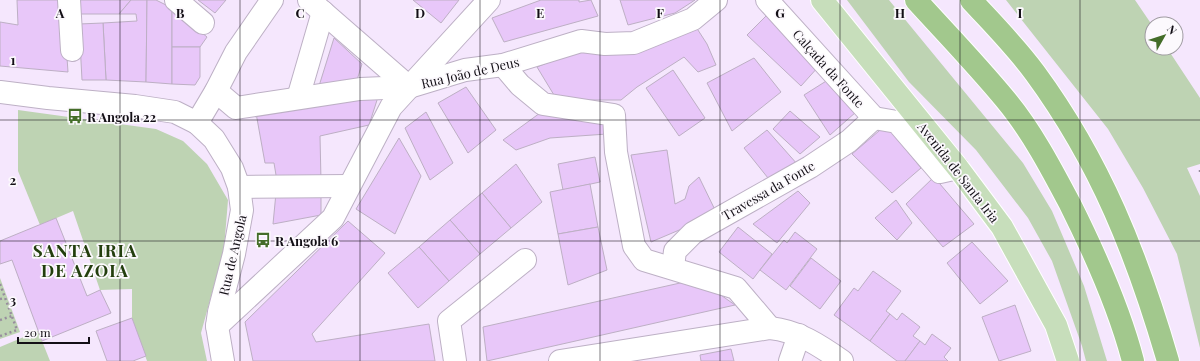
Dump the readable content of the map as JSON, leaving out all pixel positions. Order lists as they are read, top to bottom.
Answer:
{
  "streets": {
    "main road": ["Avenida de Santa Iria"],
    "street": [
      "Calçada da Fonte",
      "Rua João de Deus",
      "Travessa da Fonte",
      "Rua de Angola"
    ]
  },
  "crossings": [
    ["Calçada da Fonte", "Travessa da Fonte"]
  ],
  "districts": ["SANTA IRIA DE AZOIA"],
  "places": {
    "bus stop": ["R Angola 22", "R Angola 6"]
  },
  "scale_bar": "20 m",
  "north": "top right",
  "grid": {
    "columns": [
      "A",
      "B",
      "C",
      "D",
      "E",
      "F",
      "G",
      "H",
      "I"
    ],
    "rows": ["1", "2", "3"]
  }
}
